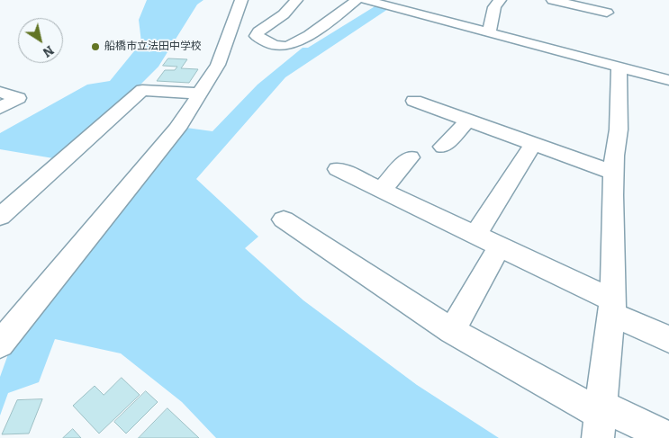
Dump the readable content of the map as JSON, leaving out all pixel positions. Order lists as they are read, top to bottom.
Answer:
{
  "places": ["船橋市立法田中学校"],
  "north": "bottom right"
}
